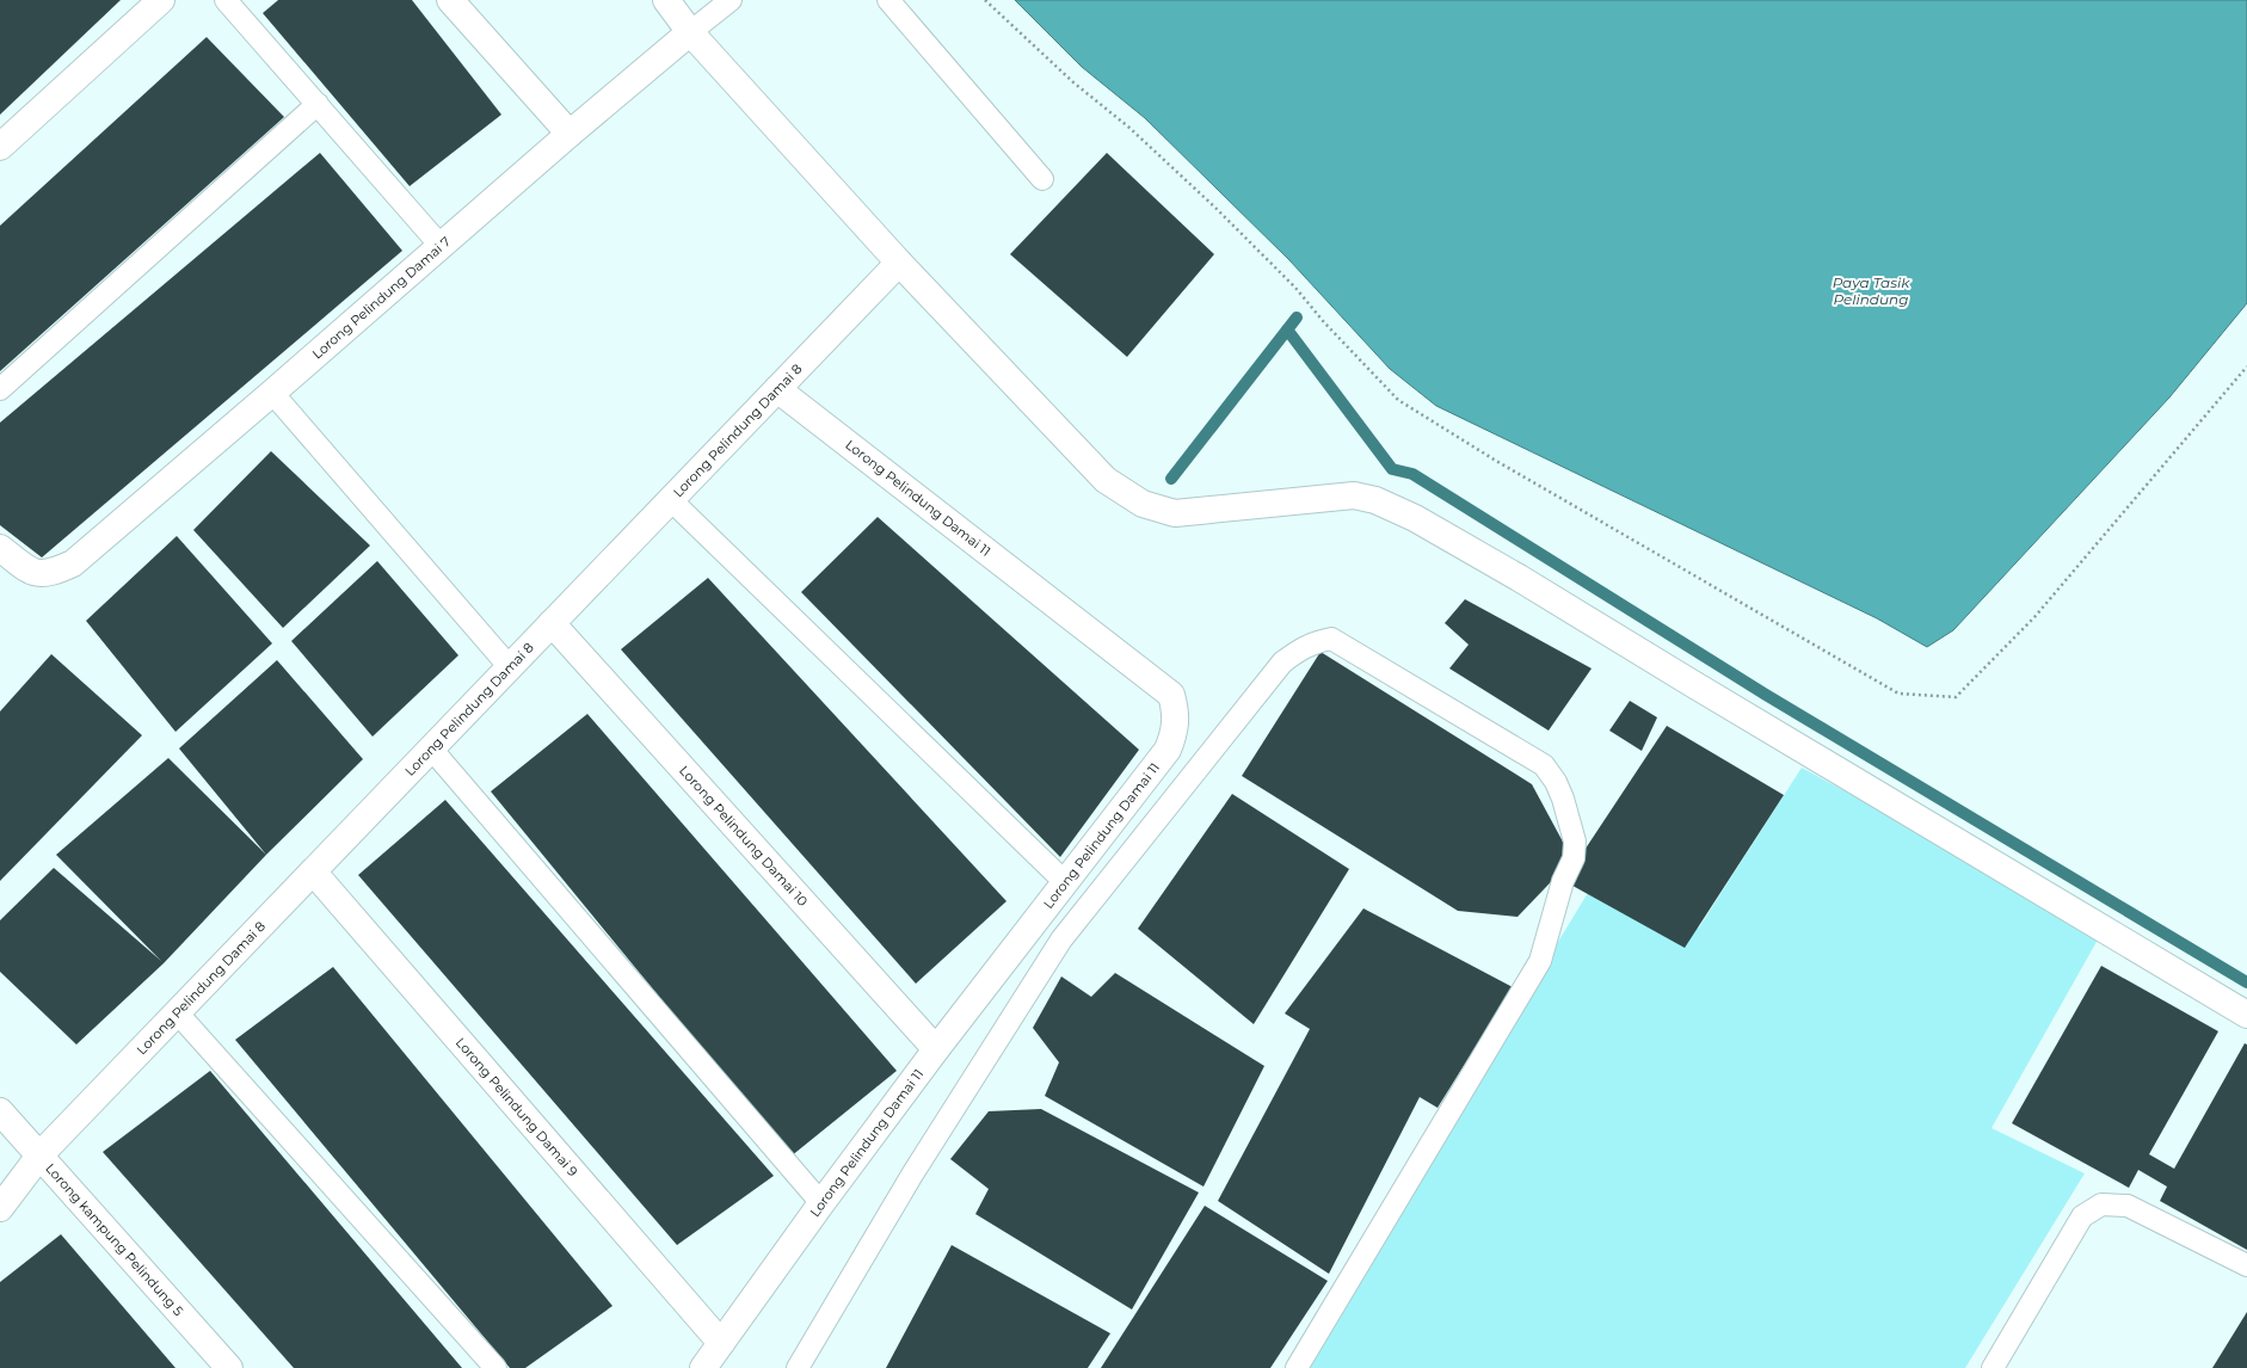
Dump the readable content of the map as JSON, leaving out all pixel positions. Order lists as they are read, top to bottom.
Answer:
{
  "streets": {
    "street": [
      "Lorong Pelindung Damai 7",
      "Lorong Pelindung Damai 8",
      "Lorong Pelindung Damai 11",
      "Lorong Pelindung Damai 10",
      "Lorong Pelindung Damai 9",
      "Lorong kampung Pelindung 5"
    ]
  },
  "crossings": [
    ["Lorong Pelindung Damai 8", "Lorong Pelindung Damai 11"],
    ["Lorong Pelindung Damai 8", "Lorong Pelindung Damai 10"],
    ["Lorong Pelindung Damai 8", "Lorong Pelindung Damai 9"],
    ["Lorong Pelindung Damai 8", "Lorong kampung Pelindung 5"],
    ["Lorong Pelindung Damai 11", "Lorong Pelindung Damai 10"],
    ["Lorong Pelindung Damai 11", "Lorong Pelindung Damai 9"]
  ],
  "water": ["Paya Tasik Pelindung"]
}
